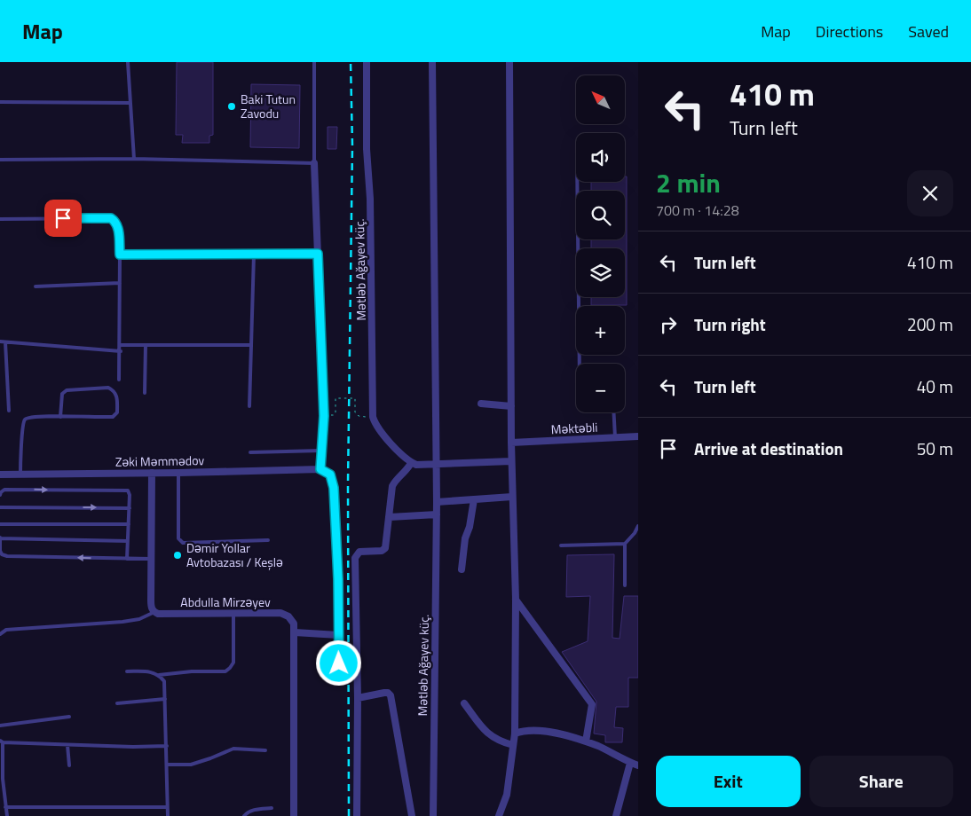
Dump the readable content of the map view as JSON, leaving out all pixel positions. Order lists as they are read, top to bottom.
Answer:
{
  "streets": {
    "street": [
      "Mətləb Ağayev küç.",
      "Məktəbli",
      "Zəki Məmmədov",
      "Abdulla Mirzəyev"
    ]
  },
  "places": ["Baki Tutun Zavodu", "Dəmir Yollar Avtobazası / Keşlə"],
  "north": "top left",
  "page": {
    "header": "Map",
    "nav": ["Map", "Directions", "Saved"],
    "turn": ["410 m", "Turn left"],
    "map_buttons": ["+", "−"],
    "heading": ["2 min", "700 m · 14:28"],
    "list": [
      {
        "name": "Turn left",
        "value": "410 m"
      },
      {
        "name": "Turn right",
        "value": "200 m"
      },
      {
        "name": "Turn left",
        "value": "40 m"
      },
      {
        "name": "Arrive at destination",
        "value": "50 m"
      }
    ],
    "buttons": ["Exit", "Share"]
  }
}
